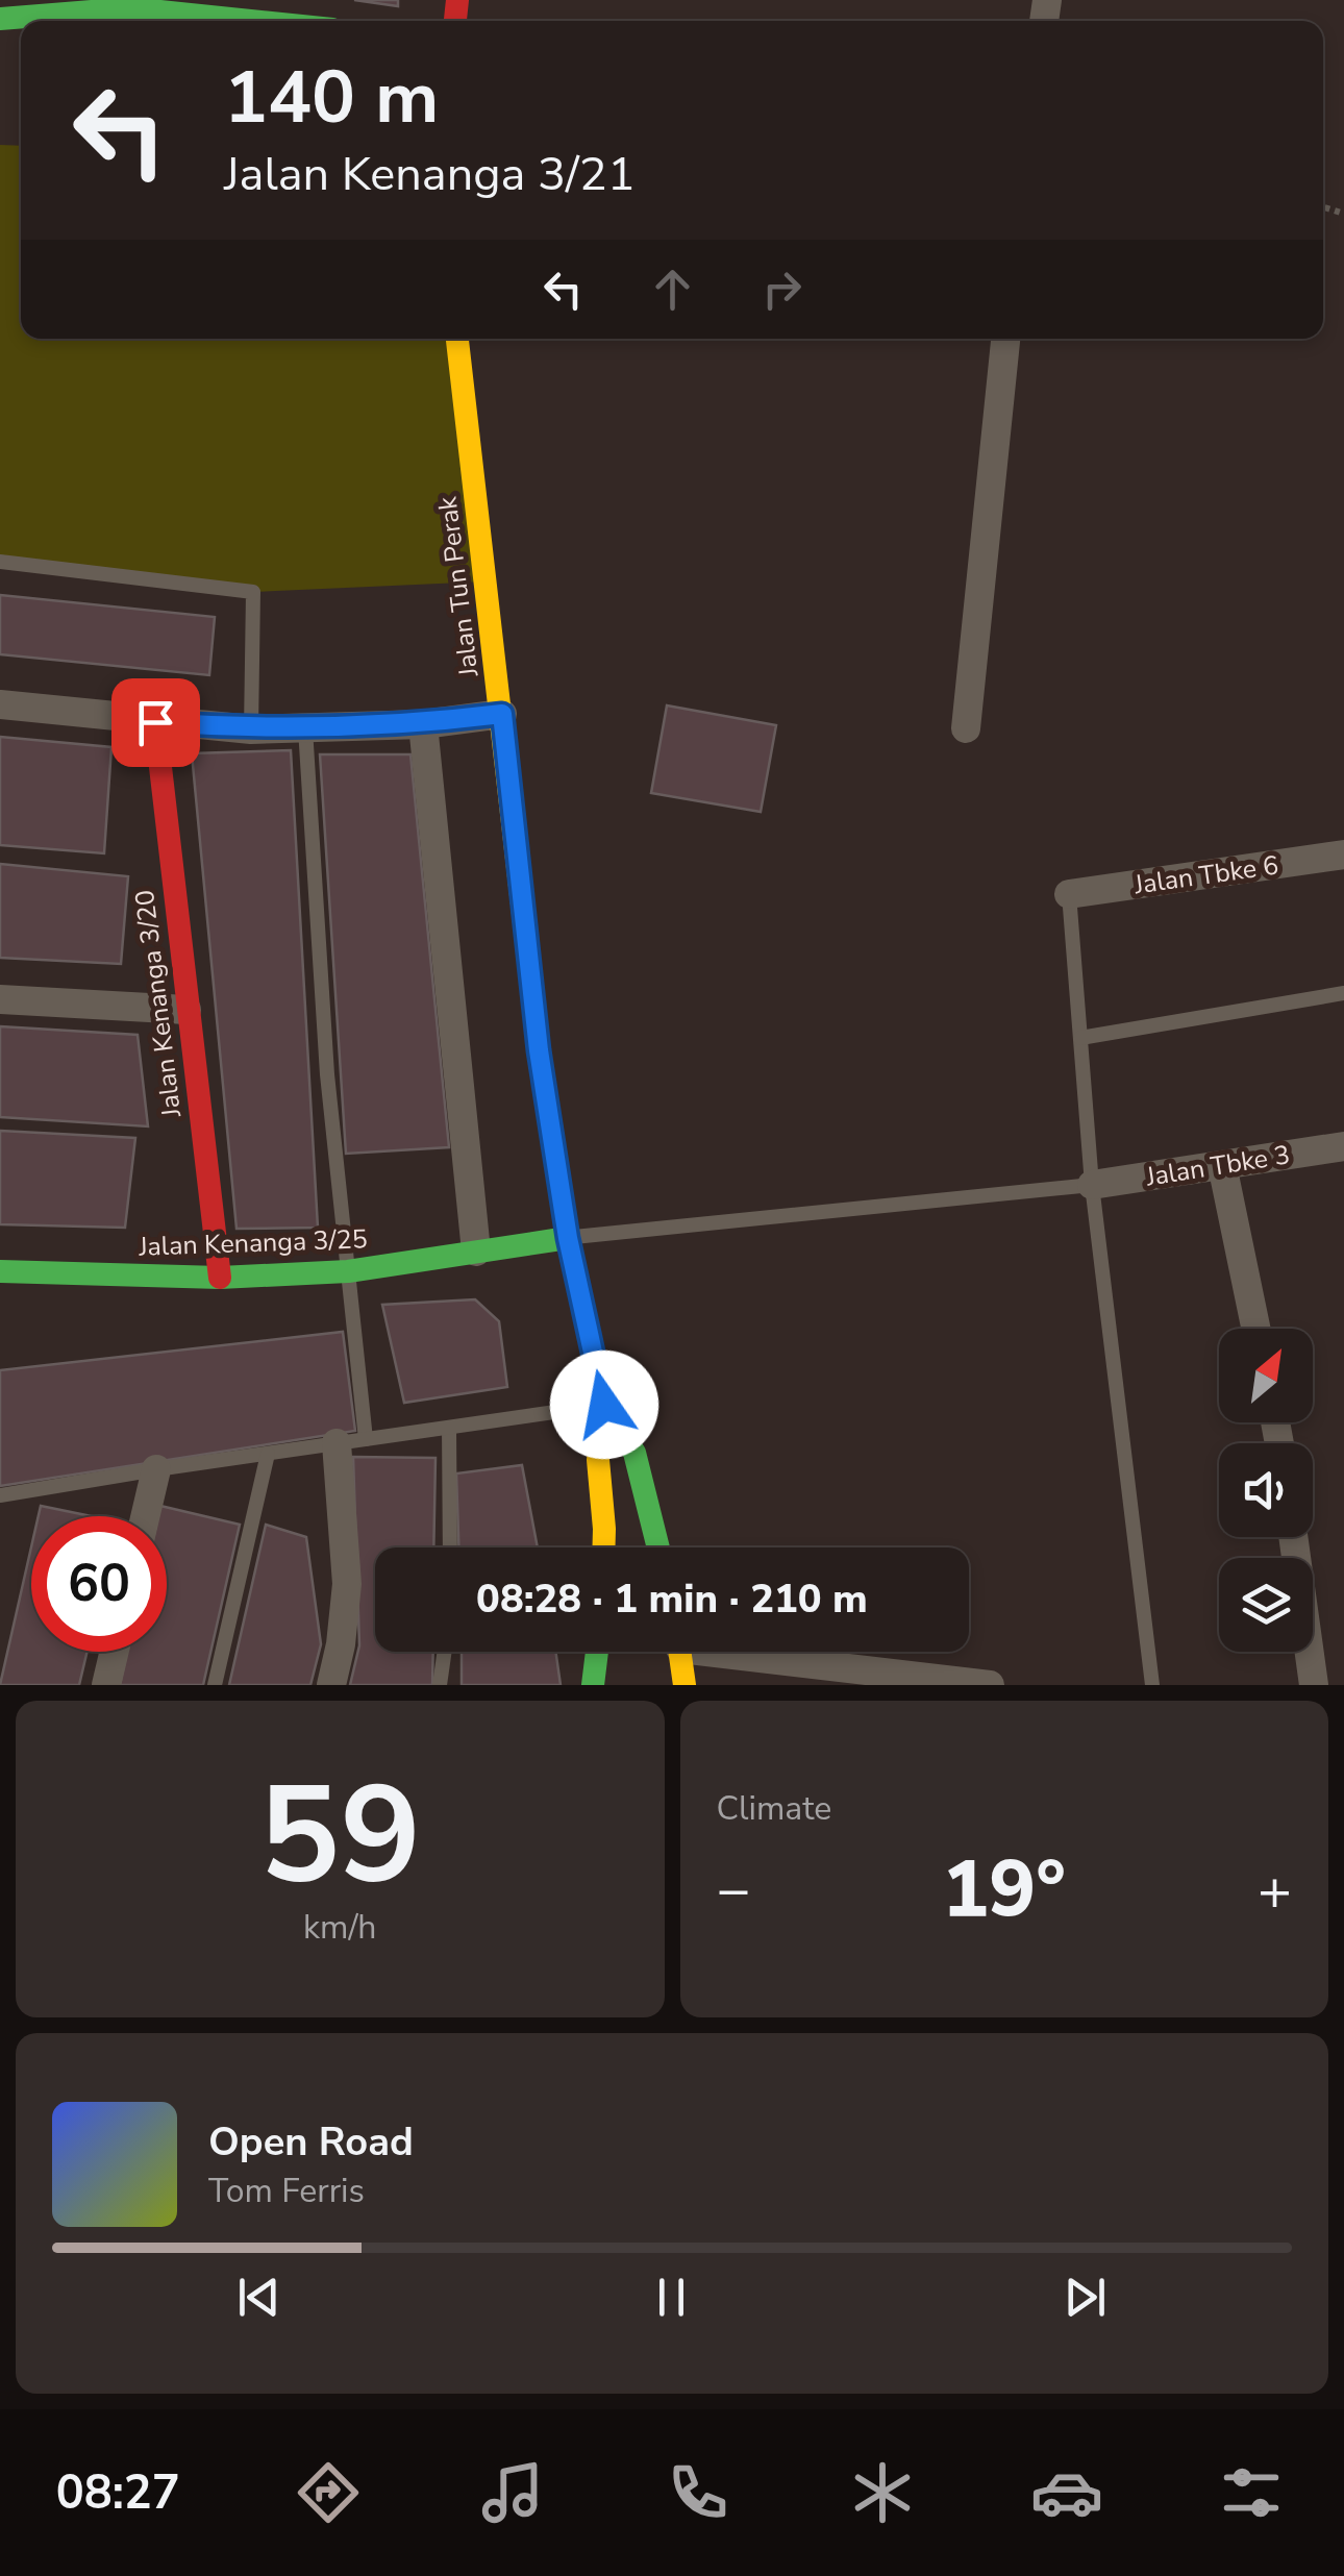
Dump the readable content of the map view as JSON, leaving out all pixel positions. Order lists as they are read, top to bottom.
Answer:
{
  "streets": {
    "street": [
      "Jalan Tun Perak",
      "Jalan Tbke 6",
      "Jalan Kenanga 3/20",
      "Jalan Tbke 3",
      "Jalan Kenanga 3/25"
    ]
  },
  "crossings": [
    ["Jalan Tun Perak", "Jalan Kenanga 3/25"],
    ["Jalan Kenanga 3/20", "Jalan Kenanga 3/25"]
  ],
  "north": "top right",
  "page": {
    "turn": ["140 m", "Jalan Kenanga 3/21"],
    "limit": "60",
    "trip": "08:28 · 1 min · 210 m",
    "tile": [
      ["59", "km/h"],
      "Climate"
    ],
    "heat": ["−", "19°", "+"],
    "song": ["Open Road", "Tom Ferris"],
    "tabs": "08:27"
  }
}
